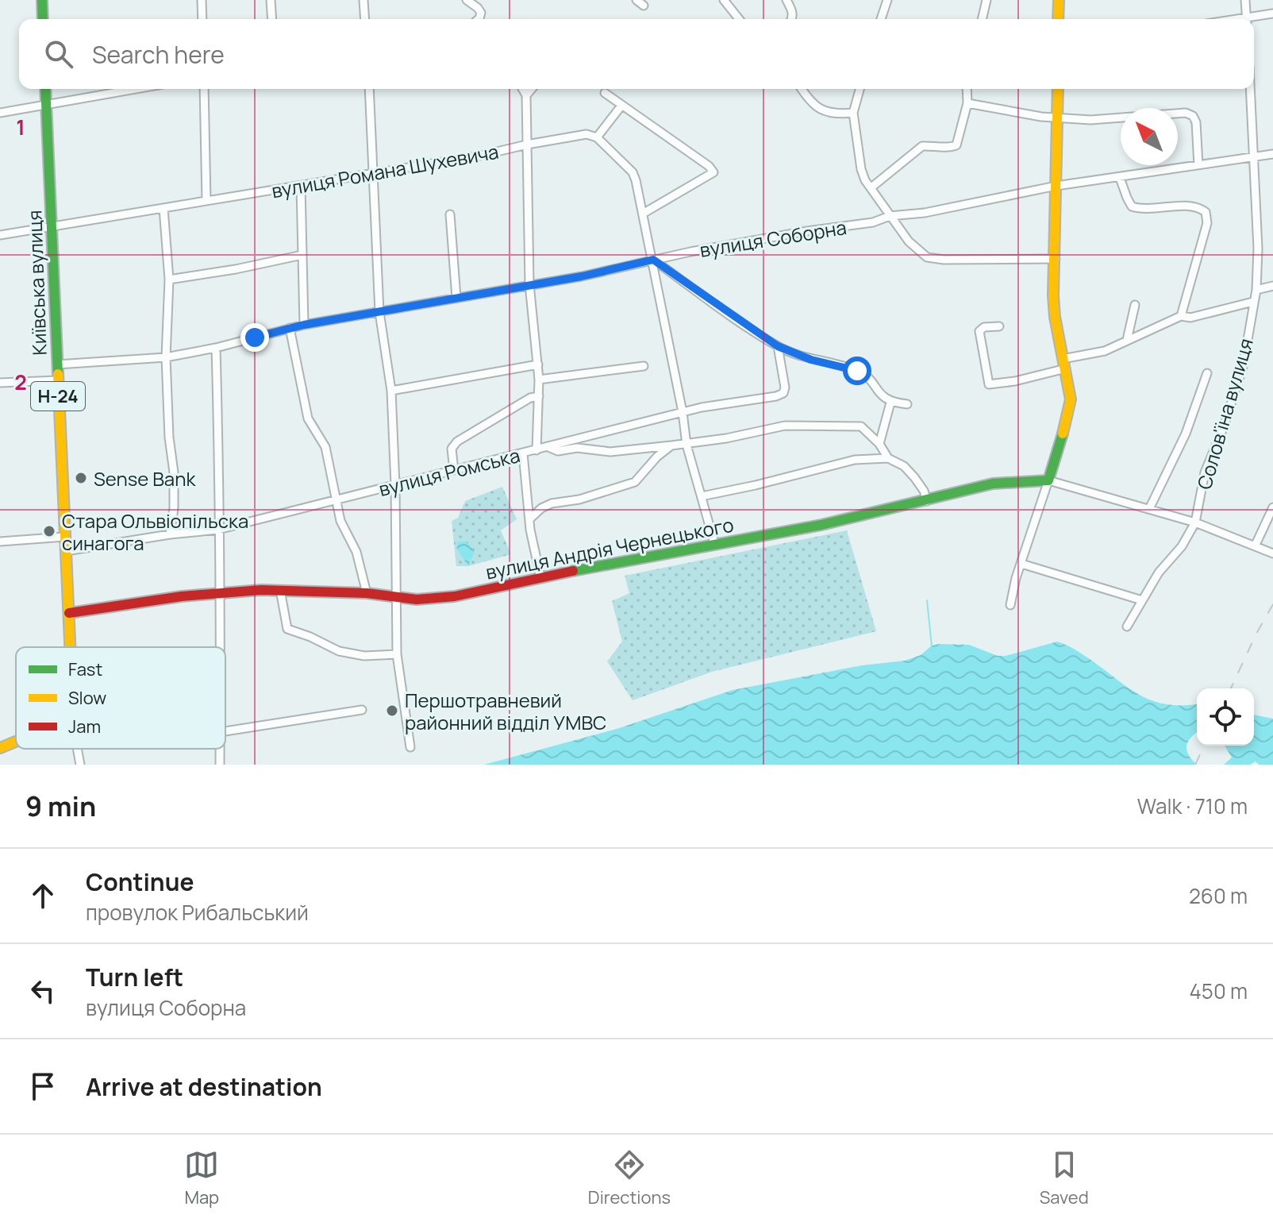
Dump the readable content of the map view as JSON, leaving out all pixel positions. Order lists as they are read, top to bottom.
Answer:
{
  "streets": {
    "street": [
      "вулиця Романа Шухевича",
      "вулиця Соборна",
      "Київська вулиця",
      "Н-24",
      "Солов'їна вулиця",
      "вулиця Ромська",
      "вулиця Андрія Чернецького"
    ]
  },
  "crossings": [
    ["вулиця Романа Шухевича", "Київська вулиця"],
    ["вулиця Соборна", "Київська вулиця"],
    ["вулиця Соборна", "Солов'їна вулиця"],
    ["Київська вулиця", "вулиця Ромська"],
    ["Київська вулиця", "вулиця Андрія Чернецького"],
    ["Солов'їна вулиця", "вулиця Андрія Чернецького"]
  ],
  "places": ["Sense Bank", "Стара Ольвіопільска синагога", "Першотравневий районний відділ УМВС"],
  "legend": ["Fast", "Slow", "Jam"],
  "north": "top left",
  "page": {
    "search": "Search here",
    "heading": ["9 min", "Walk · 710 m"],
    "list": [
      ["Continue", "провулок Рибальський", "260 m"],
      ["Turn left", "вулиця Соборна", "450 m"],
      "Arrive at destination"
    ],
    "nav": ["Map", "Directions", "Saved"]
  },
  "grid": {
    "rows": ["1", "2"]
  }
}
